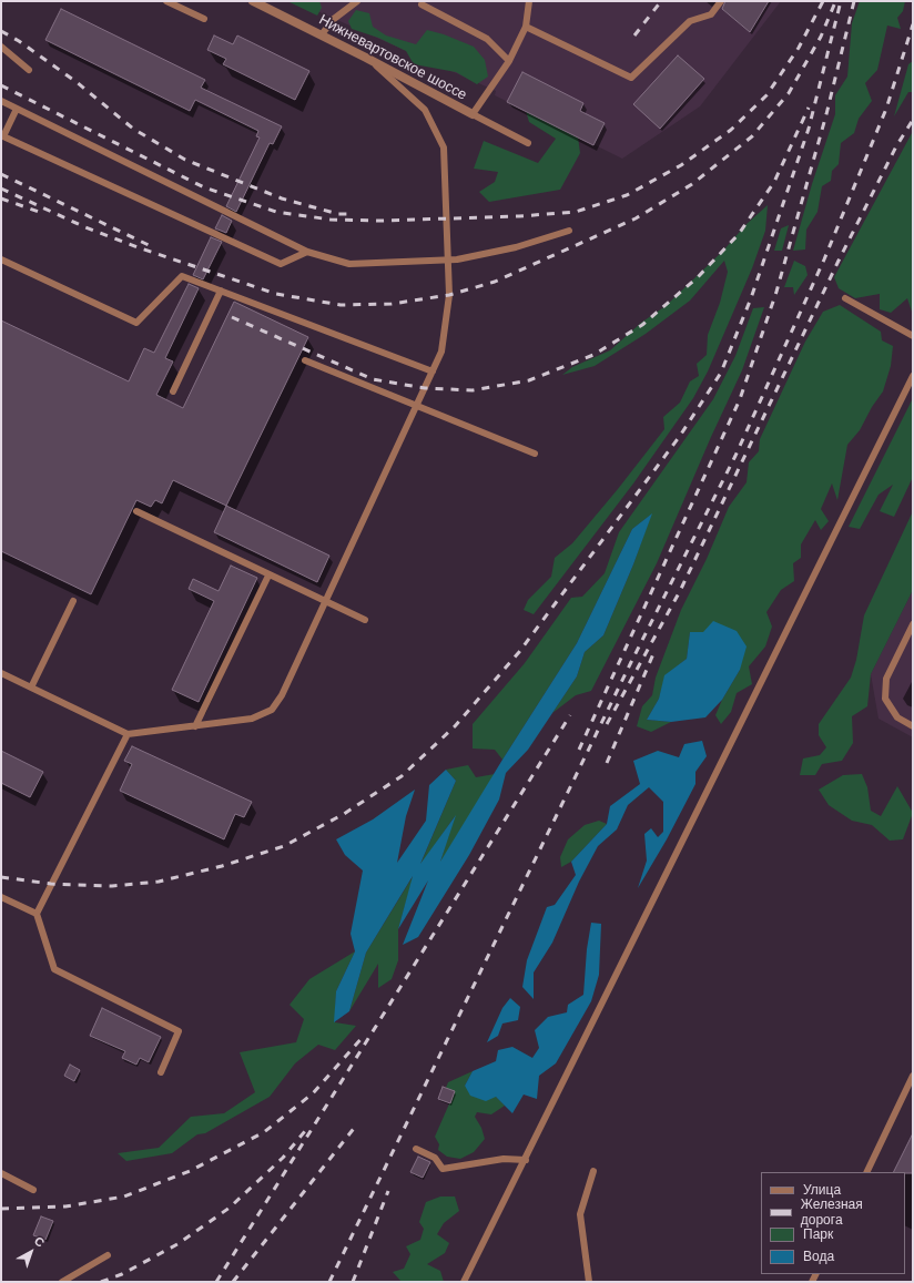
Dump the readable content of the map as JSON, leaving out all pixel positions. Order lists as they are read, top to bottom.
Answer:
{
  "streets": {
    "street": ["Нижневартовское шоссе"]
  },
  "legend": [
    "Улица",
    "Железная дорога",
    "Парк",
    "Вода"
  ],
  "north": "top right"
}
